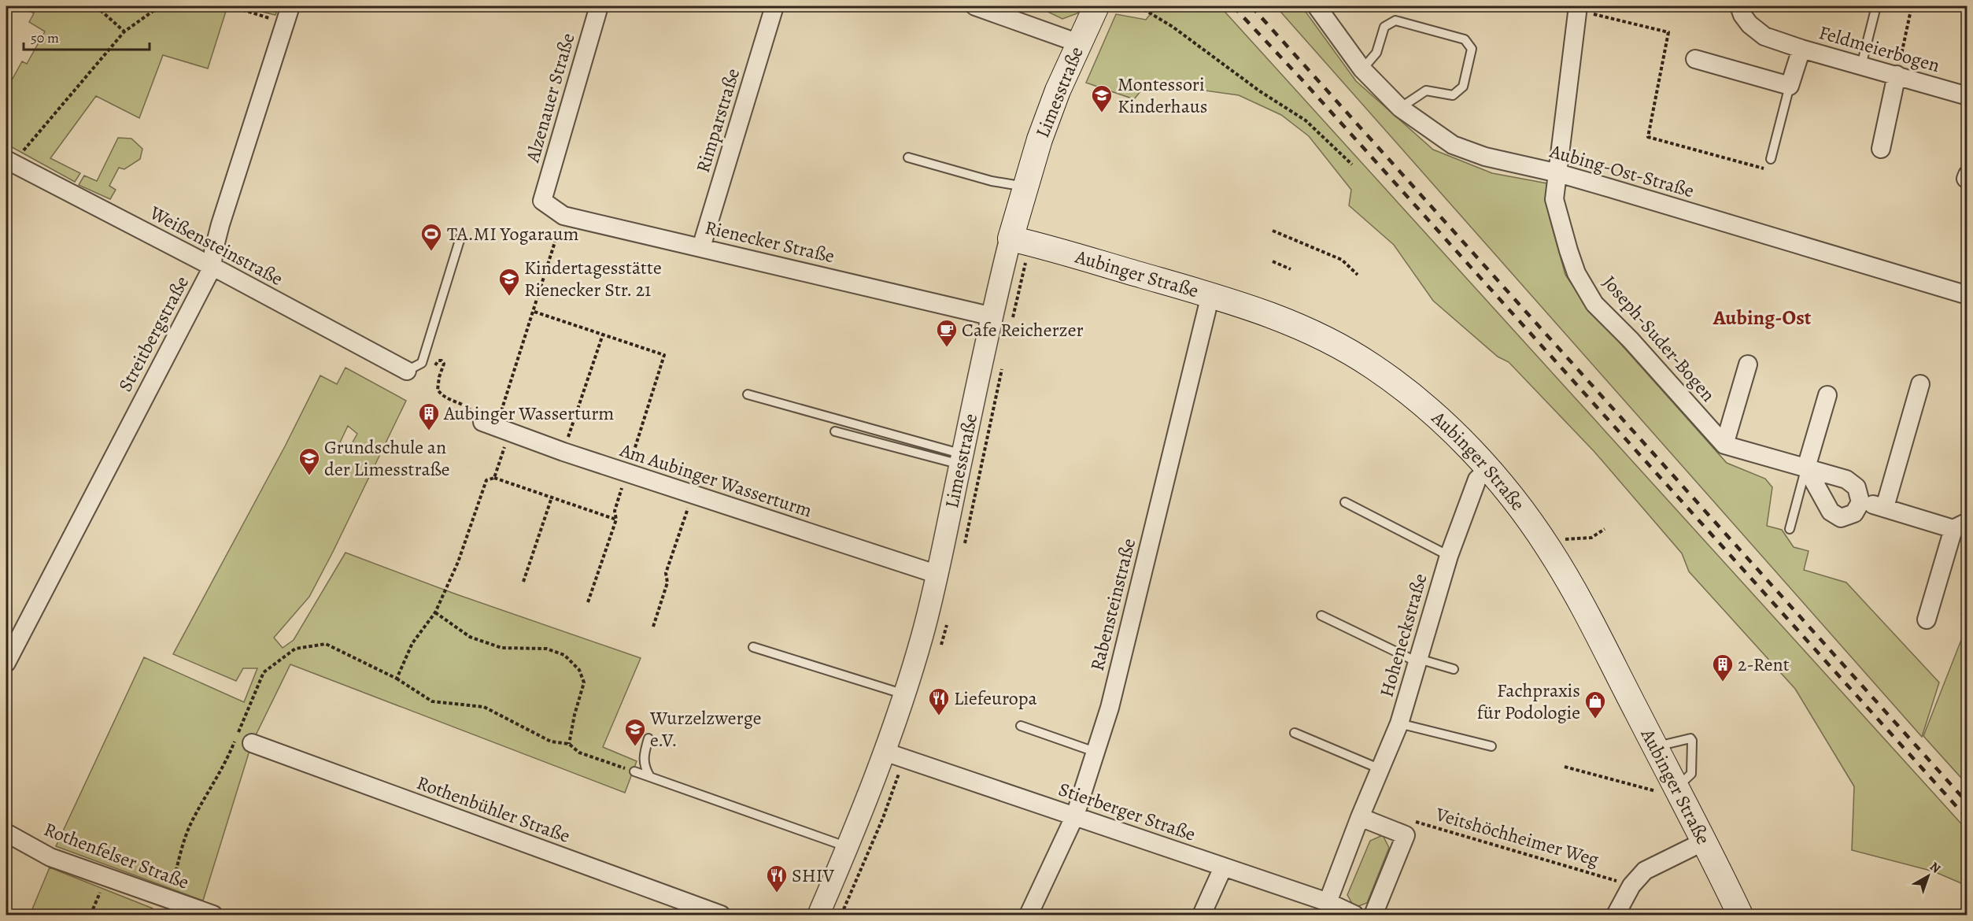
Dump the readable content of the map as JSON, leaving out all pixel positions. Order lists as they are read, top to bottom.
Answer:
{
  "streets": {
    "main road": ["Limesstraße", "Aubinger Straße"],
    "street": [
      "Feldmeierbogen",
      "Alzenauer Straße",
      "Rimparstraße",
      "Aubing-Ost-Straße",
      "Rienecker Straße",
      "Weißensteinstraße",
      "Streitbergstraße",
      "Joseph-Suder-Bogen",
      "Am Aubinger Wasserturm",
      "Rabensteinstraße",
      "Hoheneckstraße",
      "Rothenbühler Straße",
      "Stierberger Straße",
      "Rothenfelser Straße"
    ],
    "path": ["Veitshöchheimer Weg"]
  },
  "crossings": [
    ["Limesstraße", "Rienecker Straße"],
    ["Limesstraße", "Aubinger Straße"],
    ["Limesstraße", "Am Aubinger Wasserturm"],
    ["Limesstraße", "Stierberger Straße"],
    ["Alzenauer Straße", "Rienecker Straße"],
    ["Rimparstraße", "Rienecker Straße"],
    ["Aubing-Ost-Straße", "Joseph-Suder-Bogen"],
    ["Weißensteinstraße", "Streitbergstraße"],
    ["Aubinger Straße", "Rabensteinstraße"],
    ["Aubinger Straße", "Hoheneckstraße"],
    ["Rabensteinstraße", "Stierberger Straße"],
    ["Hoheneckstraße", "Stierberger Straße"]
  ],
  "districts": ["Aubing-Ost"],
  "places": {
    "school or university": [
      "Montessori Kinderhaus",
      "Kindertagesstätte Rienecker Str. 21",
      "Grundschule an der Limesstraße",
      "Wurzelzwerge e.V."
    ],
    "sports": ["TA.MI Yogaraum"],
    "cafe": ["Cafe Reicherzer"],
    "building": ["Aubinger Wasserturm", "2-Rent"],
    "restaurant": ["Liefeuropa", "SHIV"],
    "shop": ["Fachpraxis für Podologie"]
  },
  "scale_bar": "50 m",
  "north": "top right"
}
